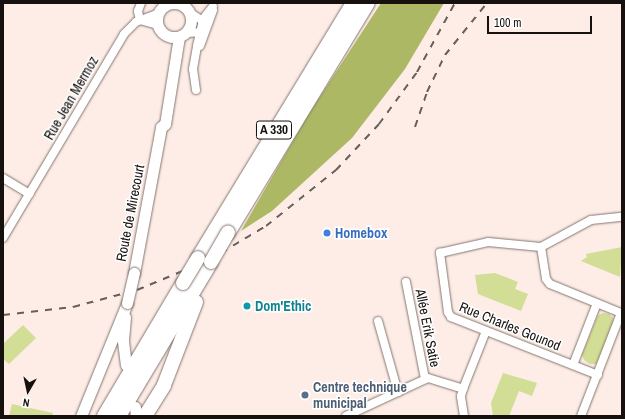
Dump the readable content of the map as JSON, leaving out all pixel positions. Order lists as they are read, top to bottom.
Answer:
{
  "streets": {
    "highway": ["A 330"],
    "main road": ["Route de Mirecourt"],
    "street": ["Rue Jean Mermoz", "Rue Charles Gounod", "Allée Erik Satie"]
  },
  "crossings": [
    ["Rue Jean Mermoz", "Route de Mirecourt"],
    ["A 330", "Route de Mirecourt"]
  ],
  "places": ["Homebox", "Dom'Ethic", "Centre technique municipal"],
  "scale_bar": "100 m",
  "north": "bottom"
}
